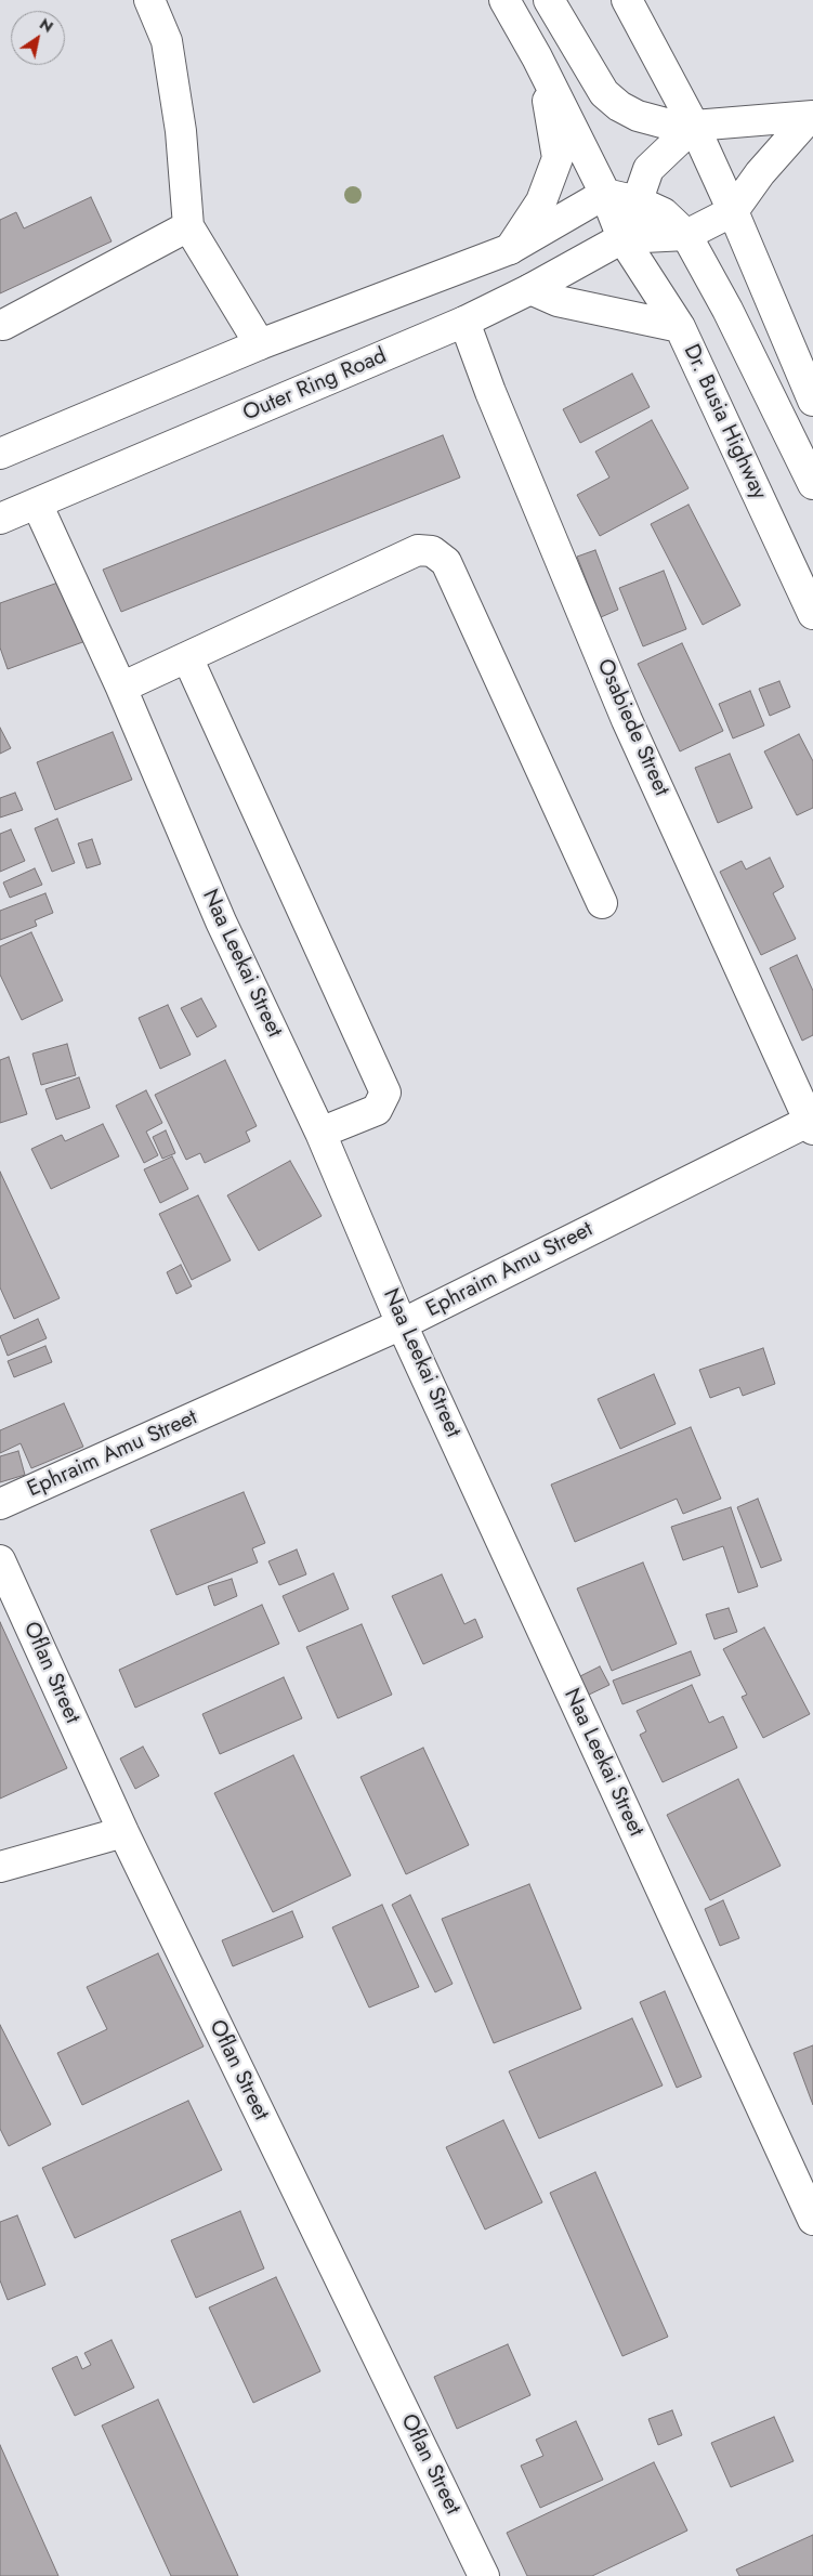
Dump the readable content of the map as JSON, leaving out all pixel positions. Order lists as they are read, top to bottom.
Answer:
{
  "streets": {
    "main road": [
      "Outer Ring Road",
      "Dr. Busia Highway",
      "Osabiede Street",
      "Naa Leekai Street",
      "Ephraim Amu Street",
      "Oflan Street"
    ]
  },
  "crossings": [
    ["Outer Ring Road", "Dr. Busia Highway"],
    ["Outer Ring Road", "Osabiede Street"],
    ["Outer Ring Road", "Naa Leekai Street"],
    ["Osabiede Street", "Ephraim Amu Street"],
    ["Naa Leekai Street", "Ephraim Amu Street"]
  ],
  "north": "top right"
}
